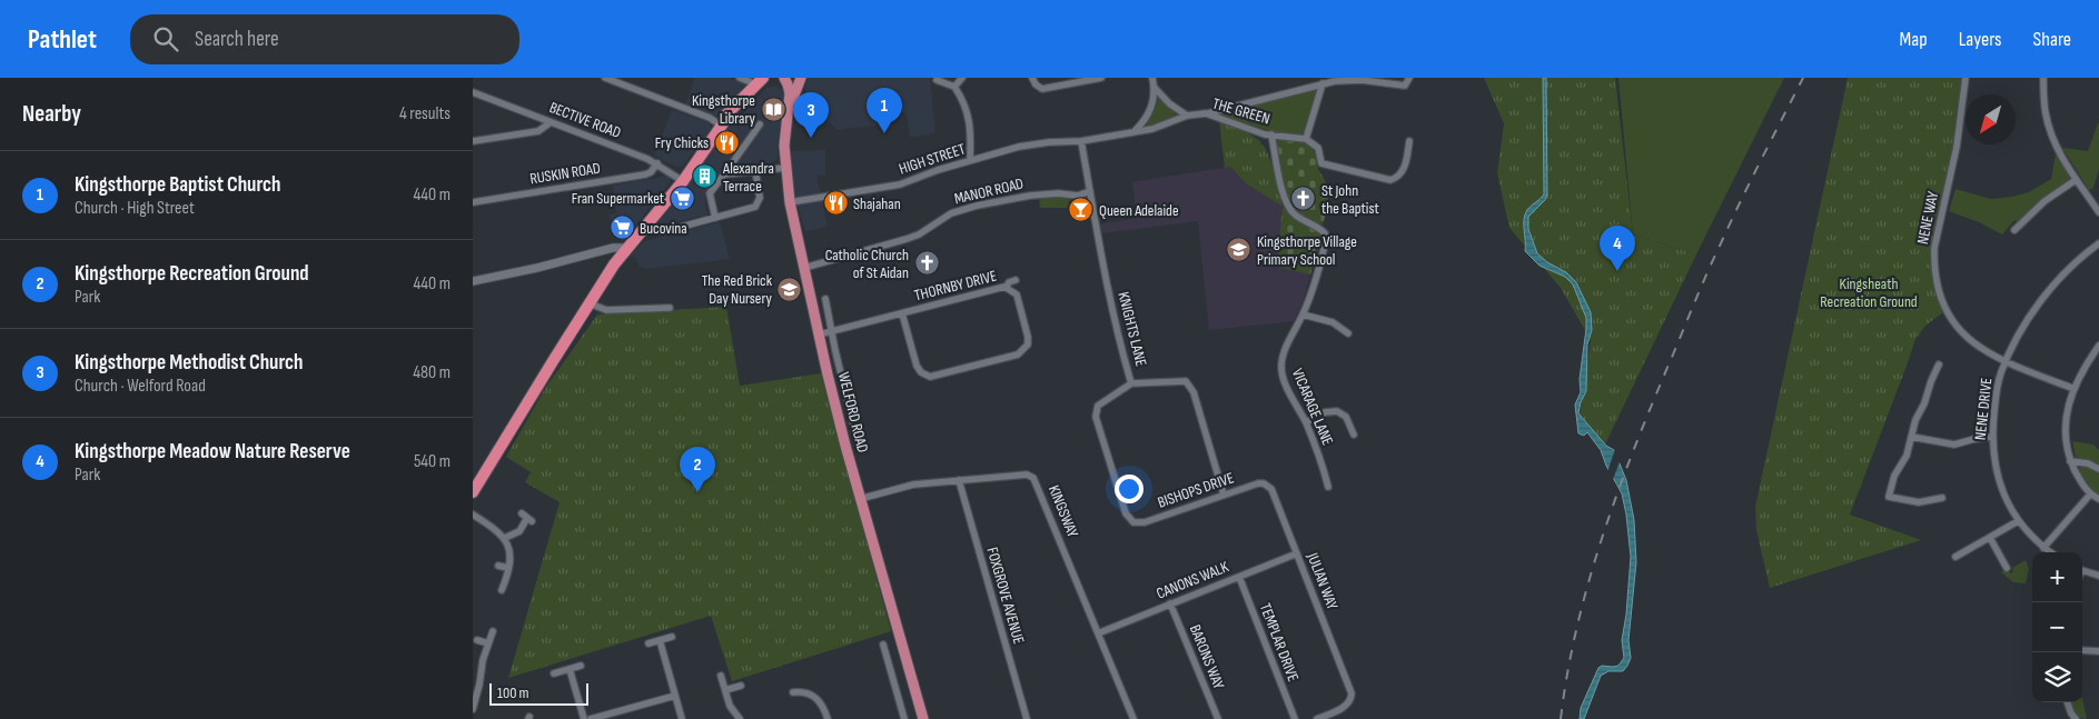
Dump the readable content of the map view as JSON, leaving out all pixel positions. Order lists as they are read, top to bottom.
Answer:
{
  "streets": {
    "main road": ["WELFORD ROAD"],
    "street": [
      "THE GREEN",
      "BECTIVE ROAD",
      "HIGH STREET",
      "RUSKIN ROAD",
      "MANOR ROAD",
      "NENE WAY",
      "THORNBY DRIVE",
      "KNIGHTS LANE",
      "VICARAGE LANE",
      "NENE DRIVE",
      "BISHOPS DRIVE",
      "KINGSWAY",
      "CANONS WALK",
      "JULIAN WAY",
      "FOXGROVE AVENUE",
      "TEMPLAR DRIVE",
      "BARONS WAY"
    ]
  },
  "crossings": [
    ["THE GREEN", "HIGH STREET"],
    ["THE GREEN", "KNIGHTS LANE"],
    ["THE GREEN", "VICARAGE LANE"],
    ["BECTIVE ROAD", "RUSKIN ROAD"],
    ["HIGH STREET", "KNIGHTS LANE"],
    ["HIGH STREET", "WELFORD ROAD"],
    ["MANOR ROAD", "KNIGHTS LANE"],
    ["MANOR ROAD", "WELFORD ROAD"],
    ["NENE WAY", "NENE DRIVE"],
    ["THORNBY DRIVE", "WELFORD ROAD"],
    ["KNIGHTS LANE", "BISHOPS DRIVE"],
    ["WELFORD ROAD", "KINGSWAY"],
    ["BISHOPS DRIVE", "JULIAN WAY"],
    ["KINGSWAY", "CANONS WALK"],
    ["KINGSWAY", "FOXGROVE AVENUE"],
    ["CANONS WALK", "JULIAN WAY"],
    ["CANONS WALK", "TEMPLAR DRIVE"],
    ["CANONS WALK", "BARONS WAY"]
  ],
  "parks": ["Kingsheath Recreation Ground"],
  "places": {
    "library": ["Kingsthorpe Library"],
    "restaurant": ["Fry Chicks", "Shajahan"],
    "building": ["Alexandra Terrace"],
    "supermarket": ["Fran Supermarket", "Bucovina"],
    "church": ["St John the Baptist", "Catholic Church of St Aidan"],
    "bar": ["Queen Adelaide"],
    "school or university": ["Kingsthorpe Village Primary School", "The Red Brick Day Nursery"]
  },
  "scale_bar": "100 m",
  "north": "bottom left",
  "page": {
    "header": "Pathlet",
    "search": "Search here",
    "nav": ["Map", "Layers", "Share"],
    "heading": ["Nearby", "4 results"],
    "pins": [
      "1",
      "3",
      "4",
      "2"
    ],
    "list": [
      {
        "mark": "1",
        "name": "Kingsthorpe Baptist Church",
        "note": "Church · High Street",
        "value": "440 m"
      },
      {
        "mark": "2",
        "name": "Kingsthorpe Recreation Ground",
        "note": "Park",
        "value": "440 m"
      },
      {
        "mark": "3",
        "name": "Kingsthorpe Methodist Church",
        "note": "Church · Welford Road",
        "value": "480 m"
      },
      {
        "mark": "4",
        "name": "Kingsthorpe Meadow Nature Reserve",
        "note": "Park",
        "value": "540 m"
      }
    ],
    "map_buttons": ["+", "−"],
    "scale": "100 m"
  }
}
